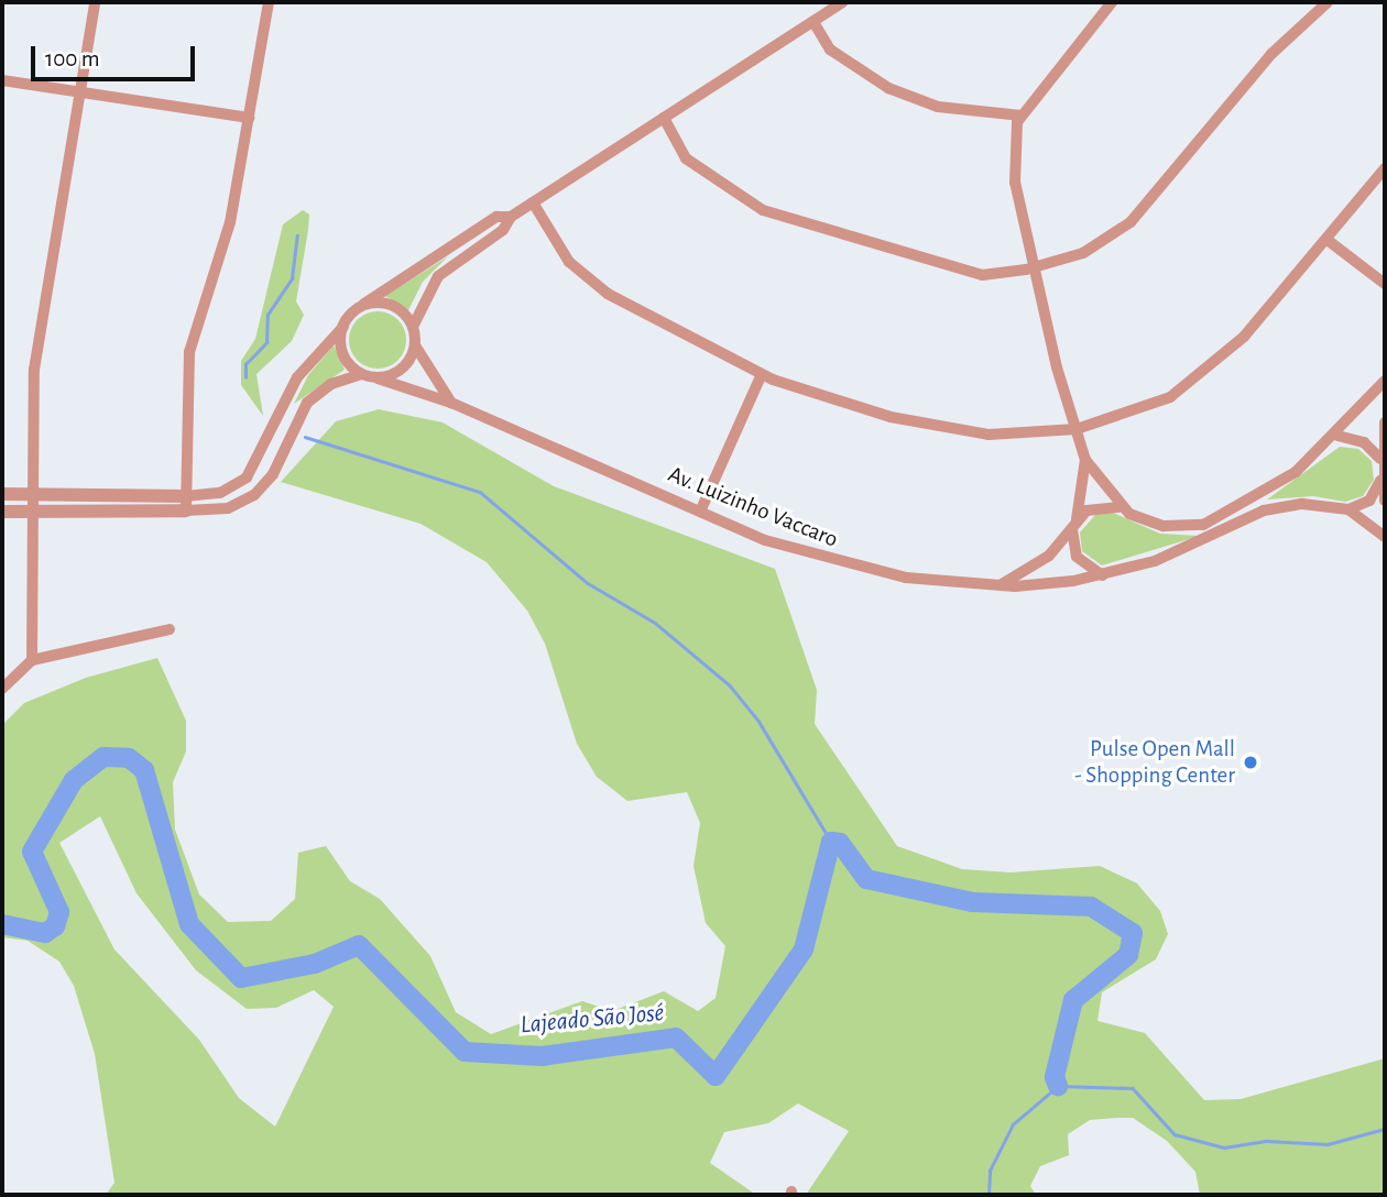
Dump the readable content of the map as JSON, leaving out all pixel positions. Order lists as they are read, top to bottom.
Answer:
{
  "streets": {
    "street": ["Av. Luizinho Vaccaro"]
  },
  "water": ["Lajeado São José"],
  "places": ["Pulse Open Mall - Shopping Center"],
  "scale_bar": "100 m"
}
